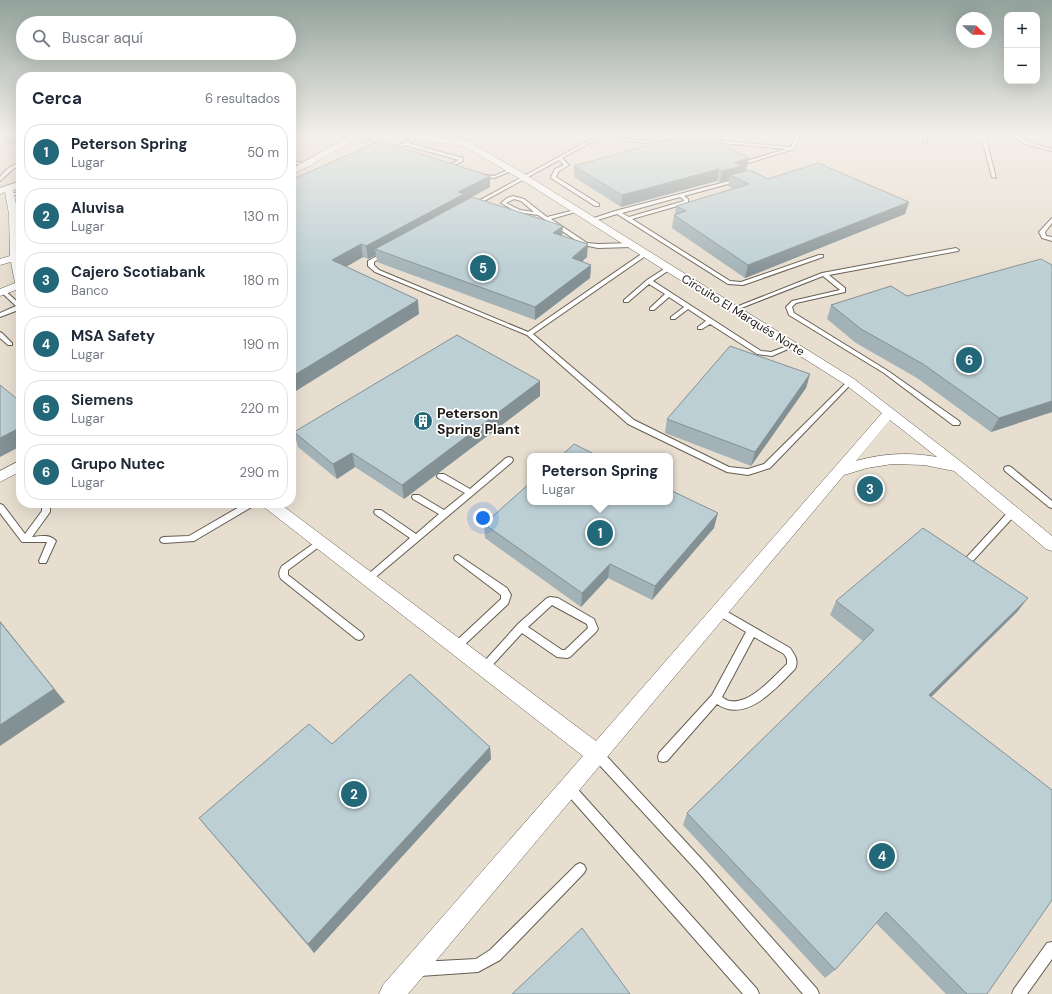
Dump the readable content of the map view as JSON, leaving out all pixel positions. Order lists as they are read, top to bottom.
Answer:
{
  "streets": {
    "street": ["Circuito El Marqués Norte"]
  },
  "places": {
    "building": ["Peterson Spring Plant"]
  },
  "north": "right",
  "page": {
    "map_buttons": ["+", "−"],
    "search": "Buscar aquí",
    "heading": ["Cerca", "6 resultados"],
    "list": [
      {
        "mark": "1",
        "name": "Peterson Spring",
        "note": "Lugar",
        "value": "50 m"
      },
      {
        "mark": "2",
        "name": "Aluvisa",
        "note": "Lugar",
        "value": "130 m"
      },
      {
        "mark": "3",
        "name": "Cajero Scotiabank",
        "note": "Banco",
        "value": "180 m"
      },
      {
        "mark": "4",
        "name": "MSA Safety",
        "note": "Lugar",
        "value": "190 m"
      },
      {
        "mark": "5",
        "name": "Siemens",
        "note": "Lugar",
        "value": "220 m"
      },
      {
        "mark": "6",
        "name": "Grupo Nutec",
        "note": "Lugar",
        "value": "290 m"
      }
    ],
    "pins": [
      "5",
      "6",
      "3",
      "1",
      "2",
      "4"
    ],
    "popup": ["Peterson Spring", "Lugar"]
  }
}
